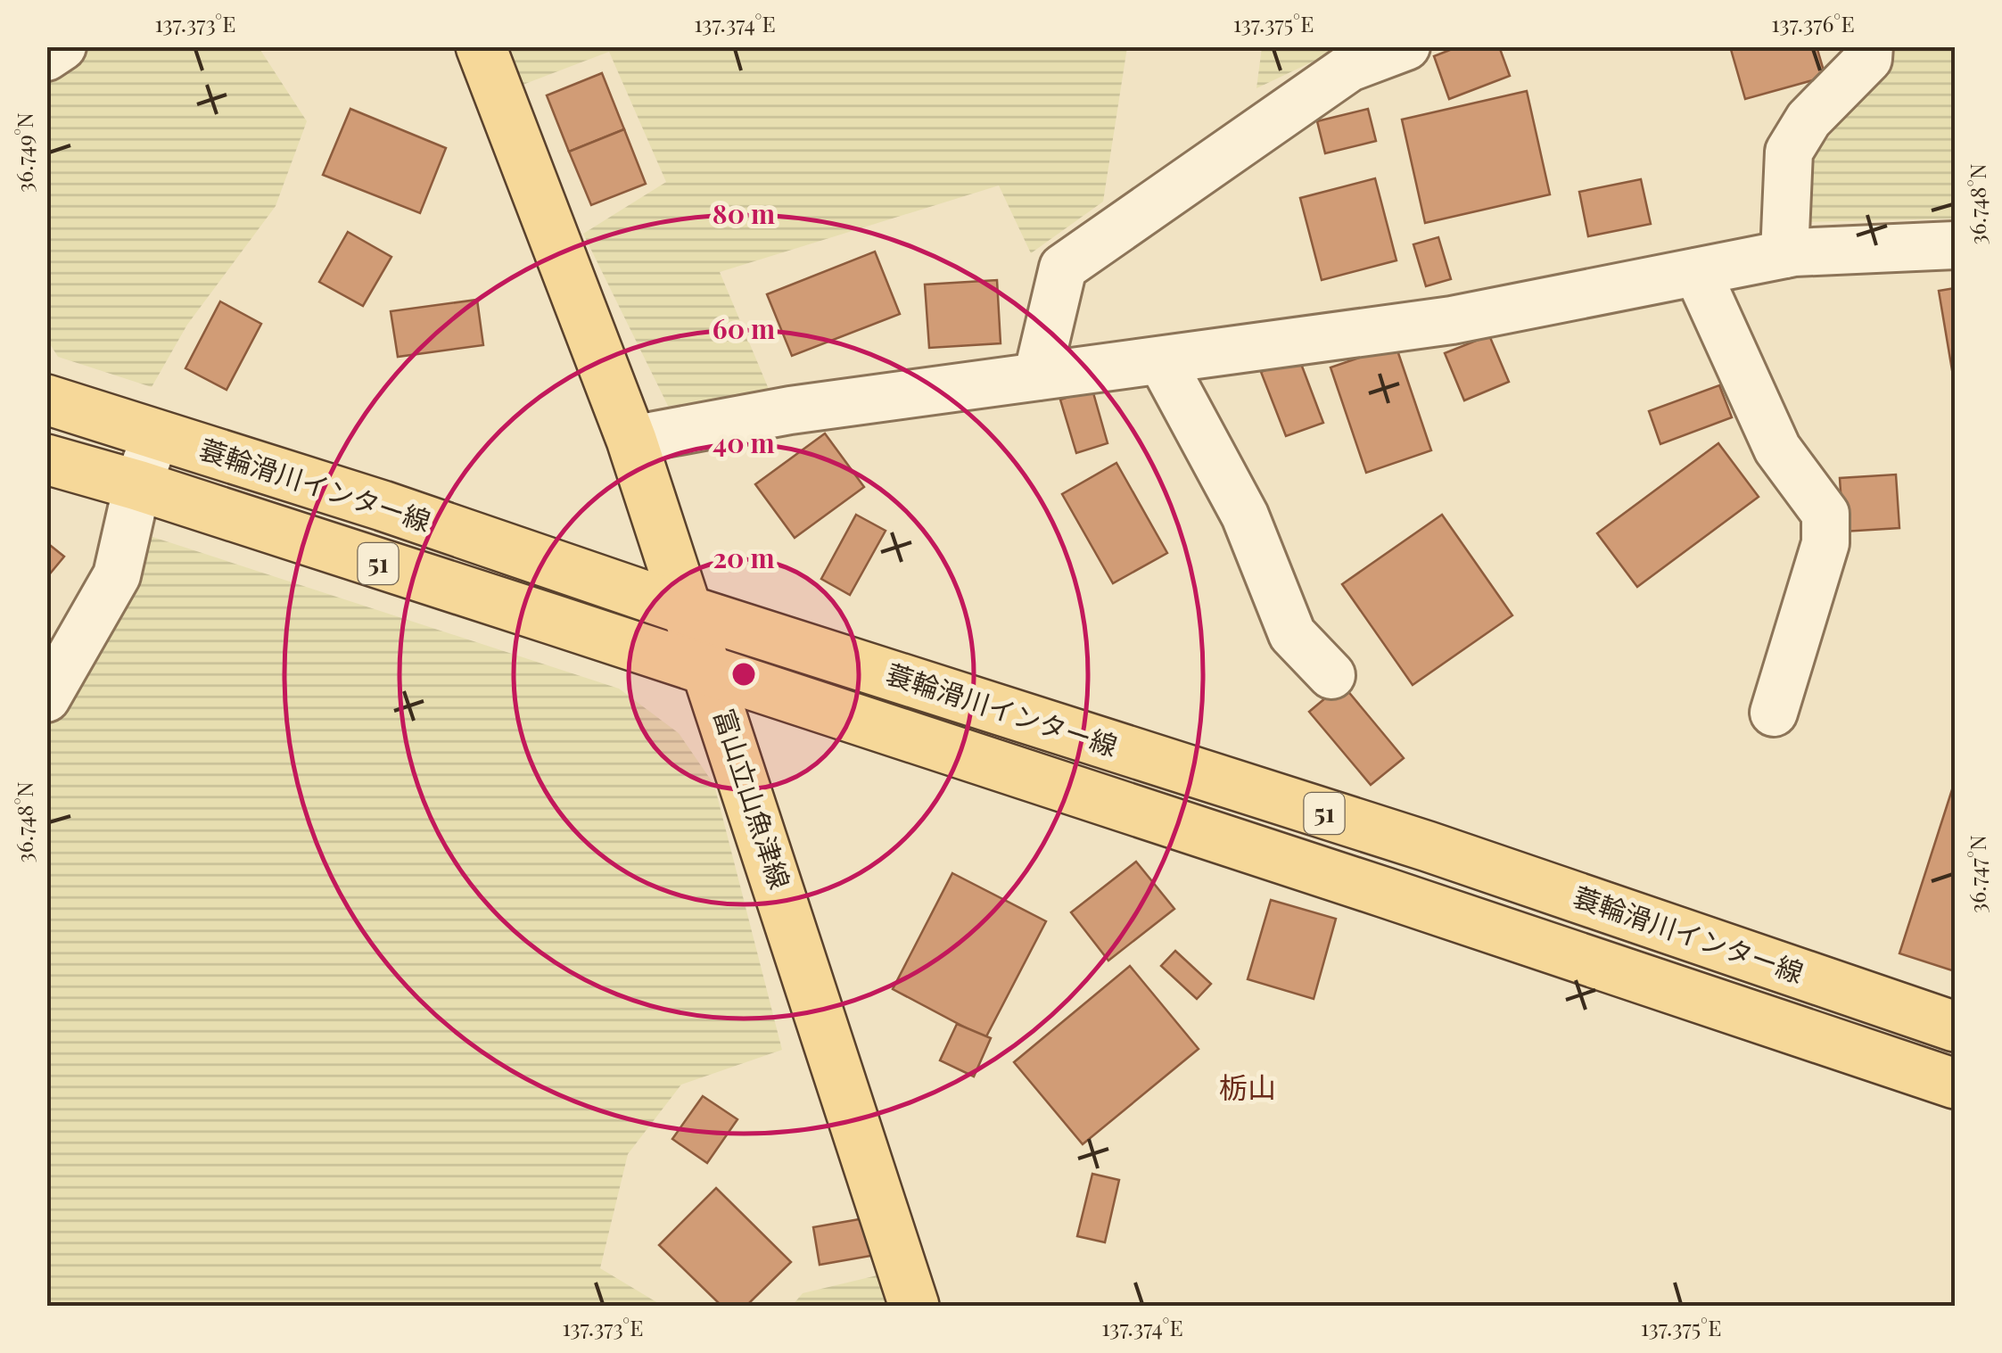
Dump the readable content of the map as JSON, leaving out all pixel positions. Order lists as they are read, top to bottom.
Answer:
{
  "streets": {
    "main road": ["蓑輪滑川インター線", "51", "富山立山魚津線"]
  },
  "crossings": [
    ["蓑輪滑川インター線", "富山立山魚津線"]
  ],
  "districts": ["栃山"],
  "coordinates": [
    "137.373°E",
    "137.374°E",
    "137.375°E",
    "137.376°E",
    "36.749°N",
    "36.748°N",
    "36.747°N"
  ],
  "rings": [
    "80 m",
    "60 m",
    "40 m",
    "20 m"
  ]
}
